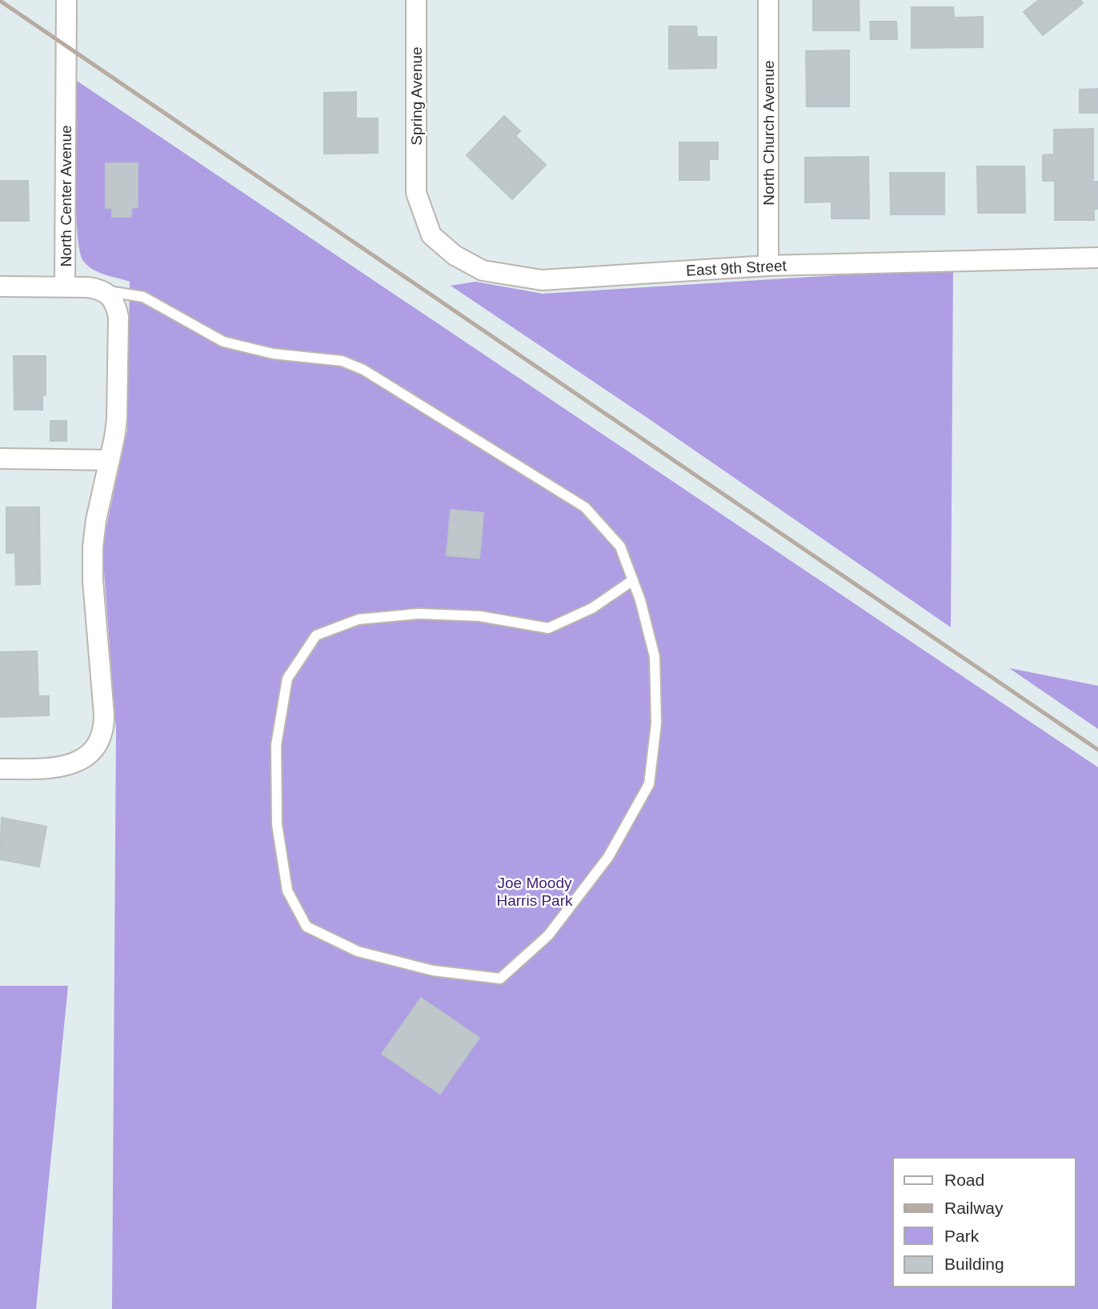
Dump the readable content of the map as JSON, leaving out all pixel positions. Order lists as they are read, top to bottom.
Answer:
{
  "streets": {
    "street": [
      "Spring Avenue",
      "North Church Avenue",
      "North Center Avenue",
      "East 9th Street"
    ]
  },
  "crossings": [
    ["Spring Avenue", "East 9th Street"],
    ["North Church Avenue", "East 9th Street"]
  ],
  "parks": ["Joe Moody Harris Park"],
  "legend": [
    "Road",
    "Railway",
    "Park",
    "Building"
  ]
}
